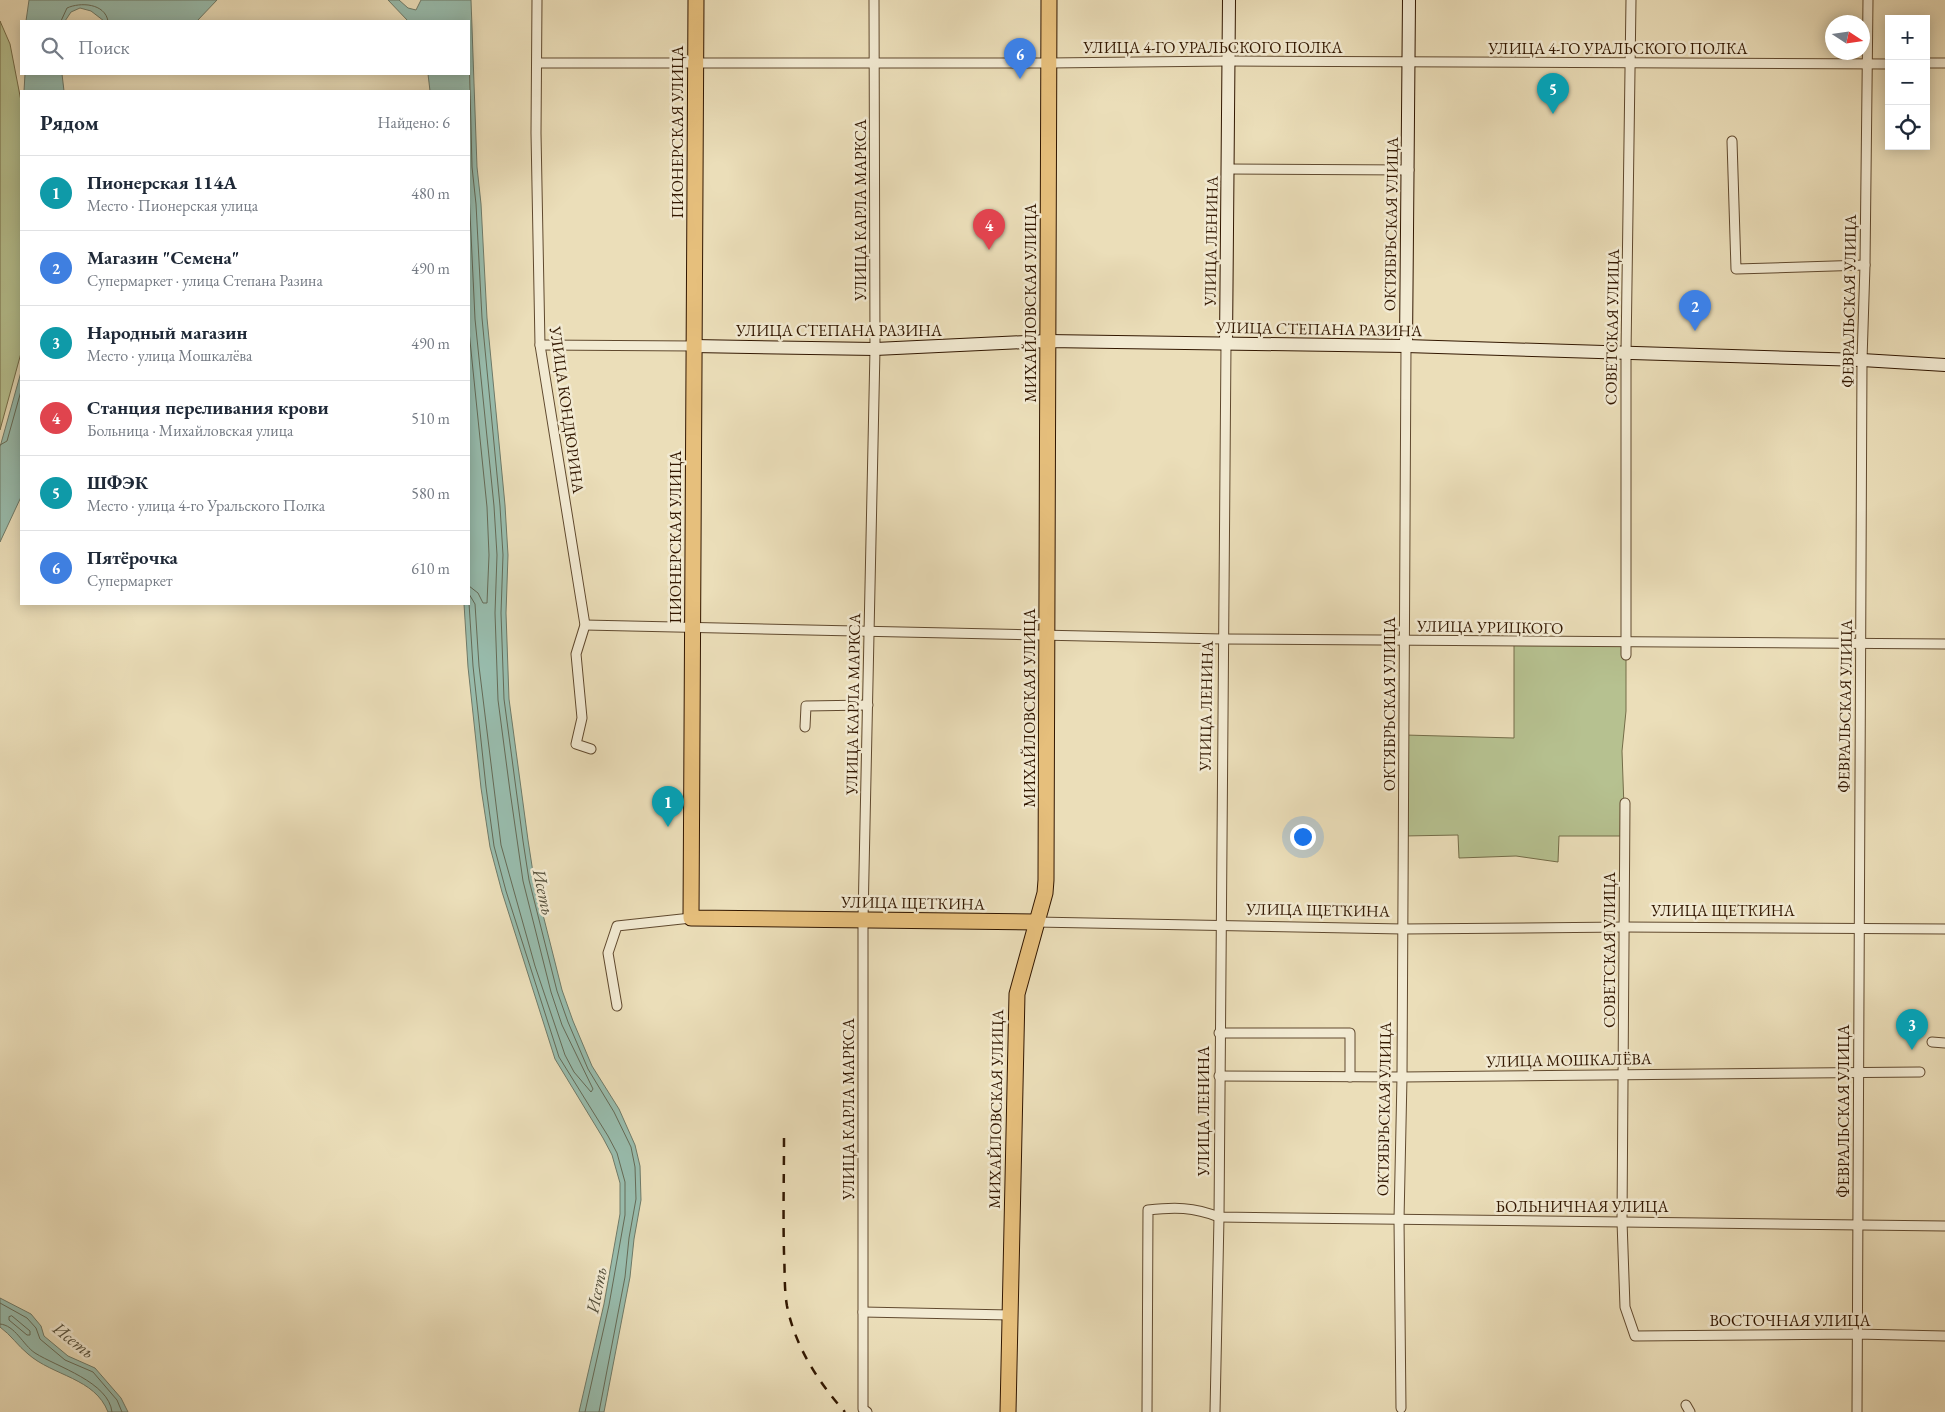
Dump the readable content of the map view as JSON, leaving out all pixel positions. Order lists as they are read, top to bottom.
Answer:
{
  "streets": {
    "main road": [
      "ПИОНЕРСКАЯ УЛИЦА",
      "ОКТЯБРЬСКАЯ УЛИЦА",
      "УЛИЦА ЛЕНИНА",
      "МИХАЙЛОВСКАЯ УЛИЦА",
      "УЛИЦА СТЕПАНА РАЗИНА",
      "УЛИЦА ЩЕТКИНА"
    ],
    "street": [
      "УЛИЦА 4-ГО УРАЛЬСКОГО ПОЛКА",
      "УЛИЦА КАРЛА МАРКСА",
      "ФЕВРАЛЬСКАЯ УЛИЦА",
      "СОВЕТСКАЯ УЛИЦА",
      "УЛИЦА КОНДЮРИНА",
      "УЛИЦА УРИЦКОГО",
      "УЛИЦА МОШКАЛЁВА",
      "БОЛЬНИЧНАЯ УЛИЦА",
      "ВОСТОЧНАЯ УЛИЦА"
    ]
  },
  "crossings": [
    ["УЛИЦА 4-ГО УРАЛЬСКОГО ПОЛКА", "ПИОНЕРСКАЯ УЛИЦА"],
    ["УЛИЦА 4-ГО УРАЛЬСКОГО ПОЛКА", "УЛИЦА КАРЛА МАРКСА"],
    ["УЛИЦА 4-ГО УРАЛЬСКОГО ПОЛКА", "ОКТЯБРЬСКАЯ УЛИЦА"],
    ["УЛИЦА 4-ГО УРАЛЬСКОГО ПОЛКА", "УЛИЦА ЛЕНИНА"],
    ["УЛИЦА 4-ГО УРАЛЬСКОГО ПОЛКА", "ФЕВРАЛЬСКАЯ УЛИЦА"],
    ["УЛИЦА 4-ГО УРАЛЬСКОГО ПОЛКА", "МИХАЙЛОВСКАЯ УЛИЦА"],
    ["УЛИЦА 4-ГО УРАЛЬСКОГО ПОЛКА", "СОВЕТСКАЯ УЛИЦА"],
    ["УЛИЦА 4-ГО УРАЛЬСКОГО ПОЛКА", "УЛИЦА КОНДЮРИНА"],
    ["ПИОНЕРСКАЯ УЛИЦА", "УЛИЦА СТЕПАНА РАЗИНА"],
    ["ПИОНЕРСКАЯ УЛИЦА", "УЛИЦА УРИЦКОГО"],
    ["ПИОНЕРСКАЯ УЛИЦА", "УЛИЦА ЩЕТКИНА"],
    ["УЛИЦА КАРЛА МАРКСА", "УЛИЦА СТЕПАНА РАЗИНА"],
    ["УЛИЦА КАРЛА МАРКСА", "УЛИЦА УРИЦКОГО"],
    ["УЛИЦА КАРЛА МАРКСА", "УЛИЦА ЩЕТКИНА"],
    ["ОКТЯБРЬСКАЯ УЛИЦА", "УЛИЦА СТЕПАНА РАЗИНА"],
    ["ОКТЯБРЬСКАЯ УЛИЦА", "УЛИЦА УРИЦКОГО"],
    ["ОКТЯБРЬСКАЯ УЛИЦА", "УЛИЦА ЩЕТКИНА"],
    ["ОКТЯБРЬСКАЯ УЛИЦА", "УЛИЦА МОШКАЛЁВА"],
    ["ОКТЯБРЬСКАЯ УЛИЦА", "БОЛЬНИЧНАЯ УЛИЦА"],
    ["УЛИЦА ЛЕНИНА", "УЛИЦА СТЕПАНА РАЗИНА"],
    ["УЛИЦА ЛЕНИНА", "УЛИЦА УРИЦКОГО"],
    ["УЛИЦА ЛЕНИНА", "УЛИЦА ЩЕТКИНА"],
    ["УЛИЦА ЛЕНИНА", "УЛИЦА МОШКАЛЁВА"],
    ["УЛИЦА ЛЕНИНА", "БОЛЬНИЧНАЯ УЛИЦА"],
    ["ФЕВРАЛЬСКАЯ УЛИЦА", "УЛИЦА СТЕПАНА РАЗИНА"],
    ["ФЕВРАЛЬСКАЯ УЛИЦА", "УЛИЦА УРИЦКОГО"],
    ["ФЕВРАЛЬСКАЯ УЛИЦА", "УЛИЦА ЩЕТКИНА"],
    ["ФЕВРАЛЬСКАЯ УЛИЦА", "УЛИЦА МОШКАЛЁВА"],
    ["ФЕВРАЛЬСКАЯ УЛИЦА", "БОЛЬНИЧНАЯ УЛИЦА"],
    ["ФЕВРАЛЬСКАЯ УЛИЦА", "ВОСТОЧНАЯ УЛИЦА"],
    ["МИХАЙЛОВСКАЯ УЛИЦА", "УЛИЦА СТЕПАНА РАЗИНА"],
    ["МИХАЙЛОВСКАЯ УЛИЦА", "УЛИЦА УРИЦКОГО"],
    ["МИХАЙЛОВСКАЯ УЛИЦА", "УЛИЦА ЩЕТКИНА"],
    ["СОВЕТСКАЯ УЛИЦА", "УЛИЦА СТЕПАНА РАЗИНА"],
    ["СОВЕТСКАЯ УЛИЦА", "УЛИЦА УРИЦКОГО"],
    ["СОВЕТСКАЯ УЛИЦА", "УЛИЦА ЩЕТКИНА"],
    ["СОВЕТСКАЯ УЛИЦА", "УЛИЦА МОШКАЛЁВА"],
    ["СОВЕТСКАЯ УЛИЦА", "БОЛЬНИЧНАЯ УЛИЦА"],
    ["СОВЕТСКАЯ УЛИЦА", "ВОСТОЧНАЯ УЛИЦА"],
    ["УЛИЦА КОНДЮРИНА", "УЛИЦА УРИЦКОГО"]
  ],
  "water": ["Исеть"],
  "north": "right",
  "page": {
    "map_buttons": ["+", "−"],
    "search": "Поиск",
    "pins": [
      "6",
      "5",
      "4",
      "2",
      "1",
      "3"
    ],
    "heading": ["Рядом", "Найдено: 6"],
    "list": [
      {
        "mark": "1",
        "name": "Пионерская 114А",
        "note": "Место · Пионерская улица",
        "value": "480 m"
      },
      {
        "mark": "2",
        "name": "Магазин \"Семена\"",
        "note": "Супермаркет · улица Степана Разина",
        "value": "490 m"
      },
      {
        "mark": "3",
        "name": "Народный магазин",
        "note": "Место · улица Мошкалёва",
        "value": "490 m"
      },
      {
        "mark": "4",
        "name": "Станция переливания крови",
        "note": "Больница · Михайловская улица",
        "value": "510 m"
      },
      {
        "mark": "5",
        "name": "ШФЭК",
        "note": "Место · улица 4-го Уральского Полка",
        "value": "580 m"
      },
      {
        "mark": "6",
        "name": "Пятёрочка",
        "note": "Супермаркет",
        "value": "610 m"
      }
    ]
  }
}
